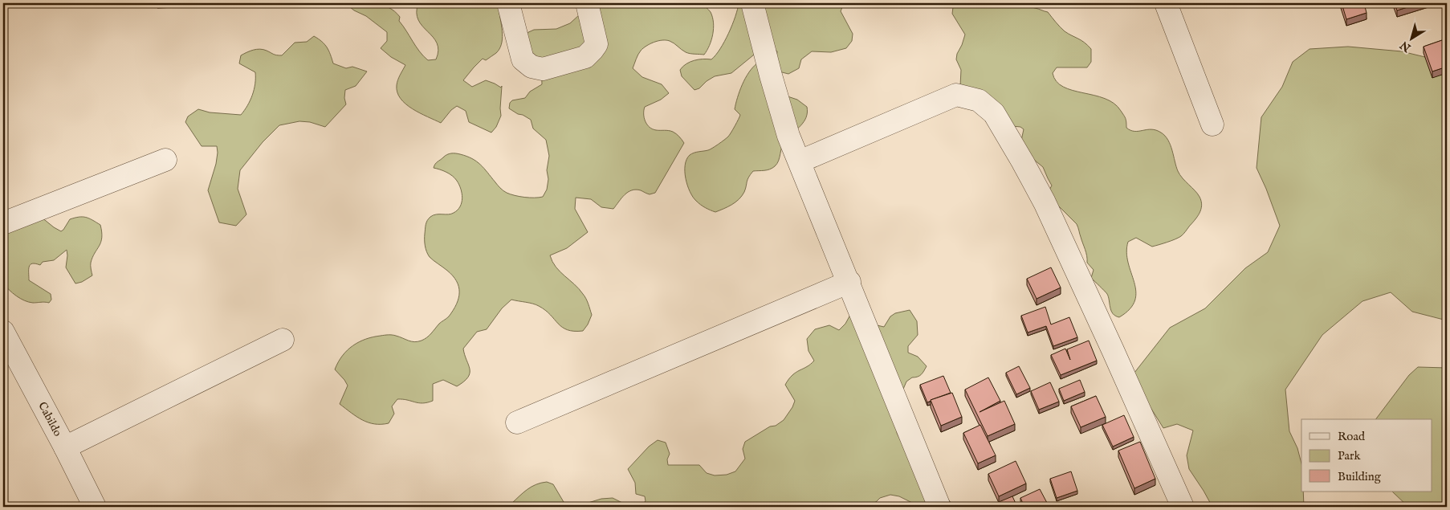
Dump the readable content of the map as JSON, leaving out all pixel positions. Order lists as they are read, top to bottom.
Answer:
{
  "streets": {
    "street": ["Cabildo"]
  },
  "legend": ["Road", "Park", "Building"],
  "north": "bottom left"
}
